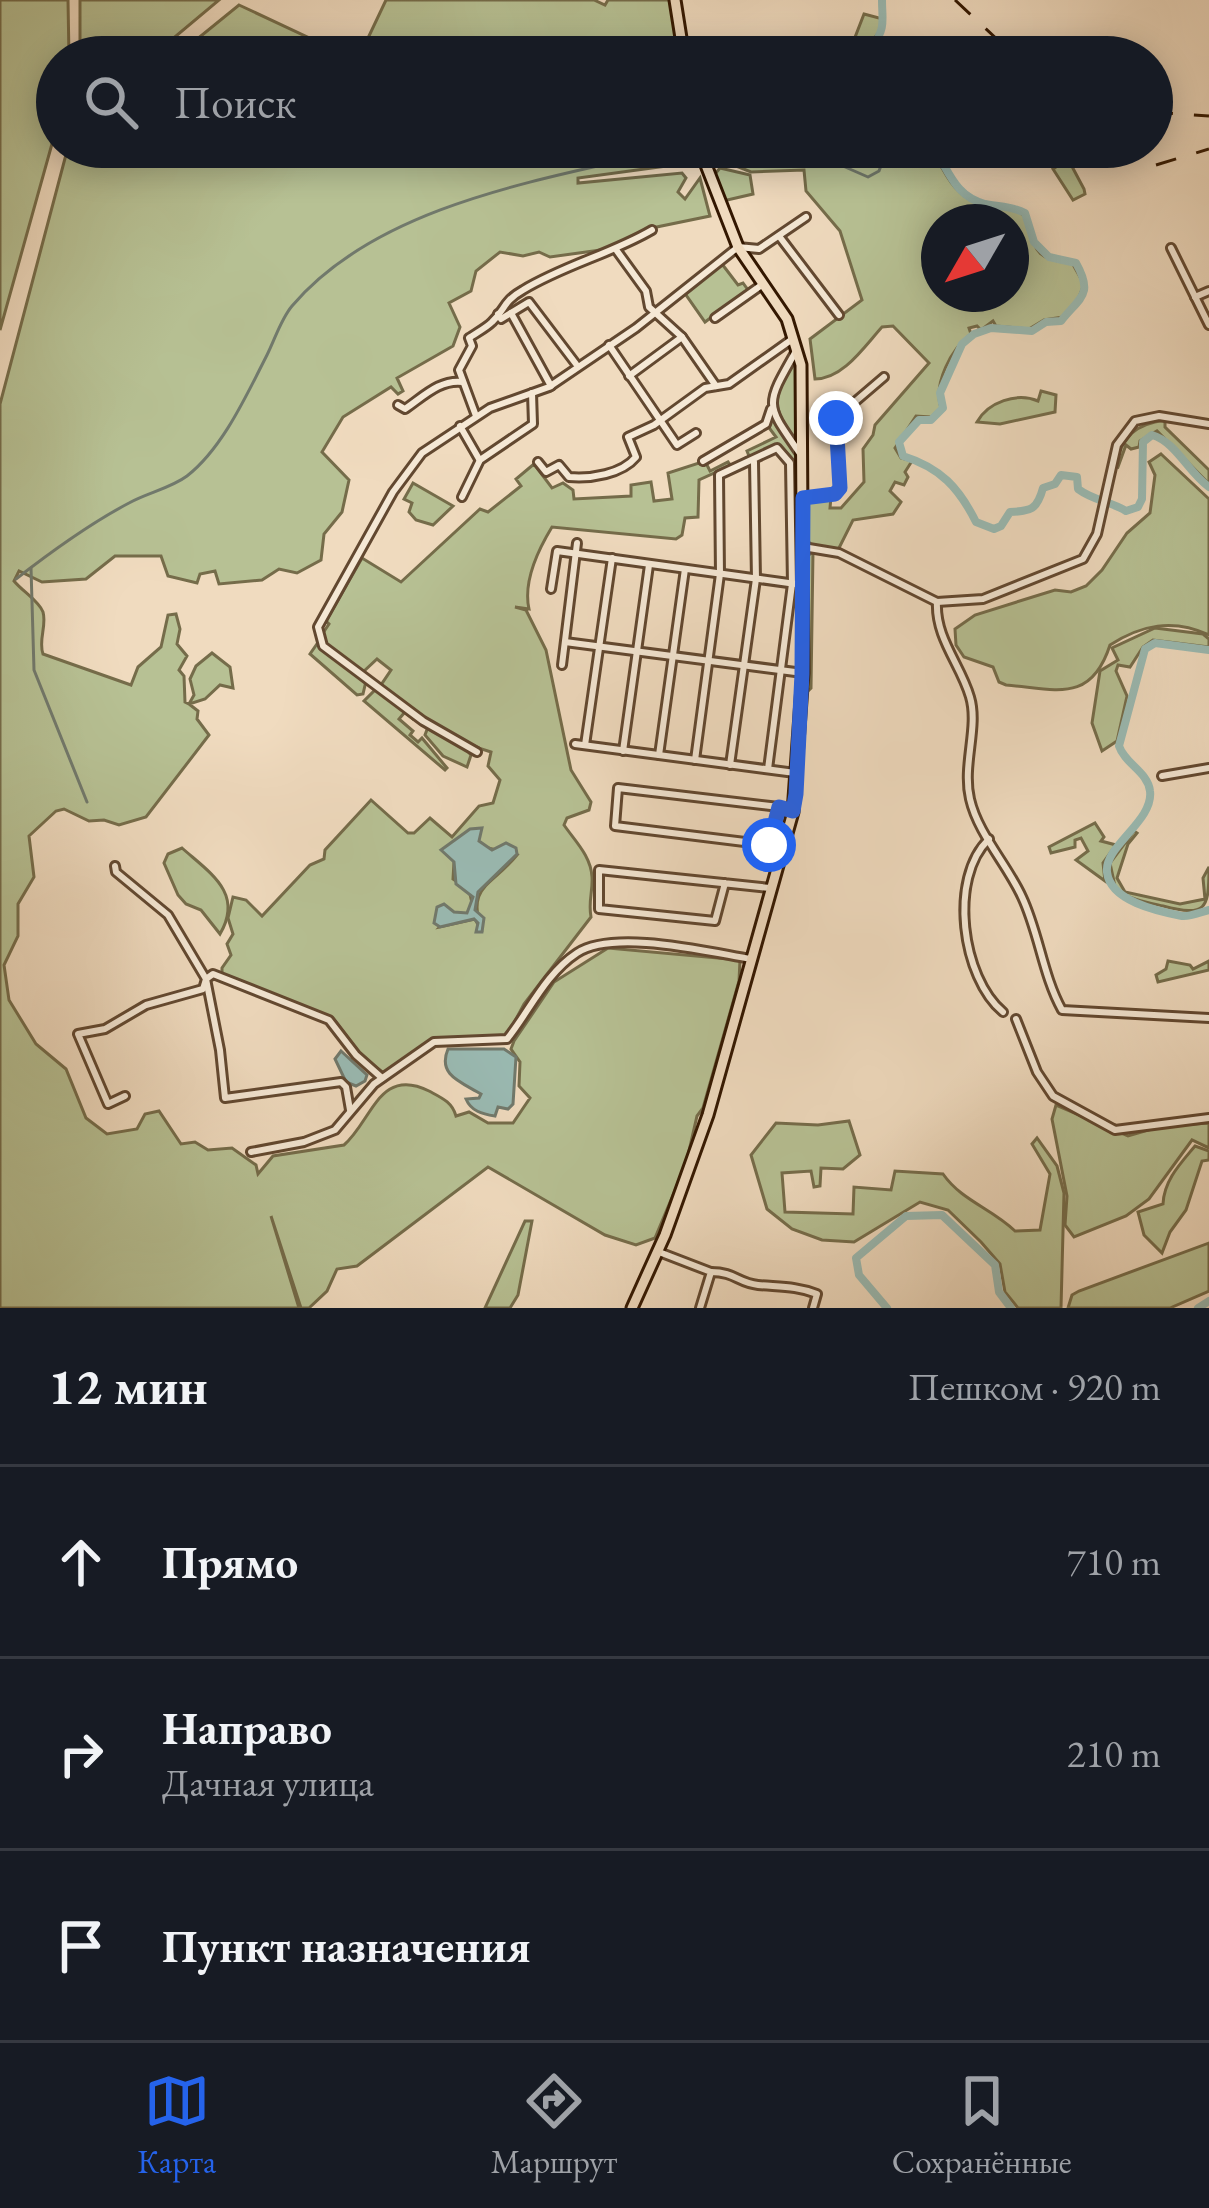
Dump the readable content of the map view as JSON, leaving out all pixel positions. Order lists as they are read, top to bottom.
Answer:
{
  "north": "bottom left",
  "page": {
    "search": "Поиск",
    "heading": ["12 мин", "Пешком · 920 m"],
    "list": [
      ["Прямо", "710 m"],
      ["Направо", "Дачная улица", "210 m"],
      "Пункт назначения"
    ],
    "nav": ["Карта", "Маршрут", "Сохранённые"]
  }
}
